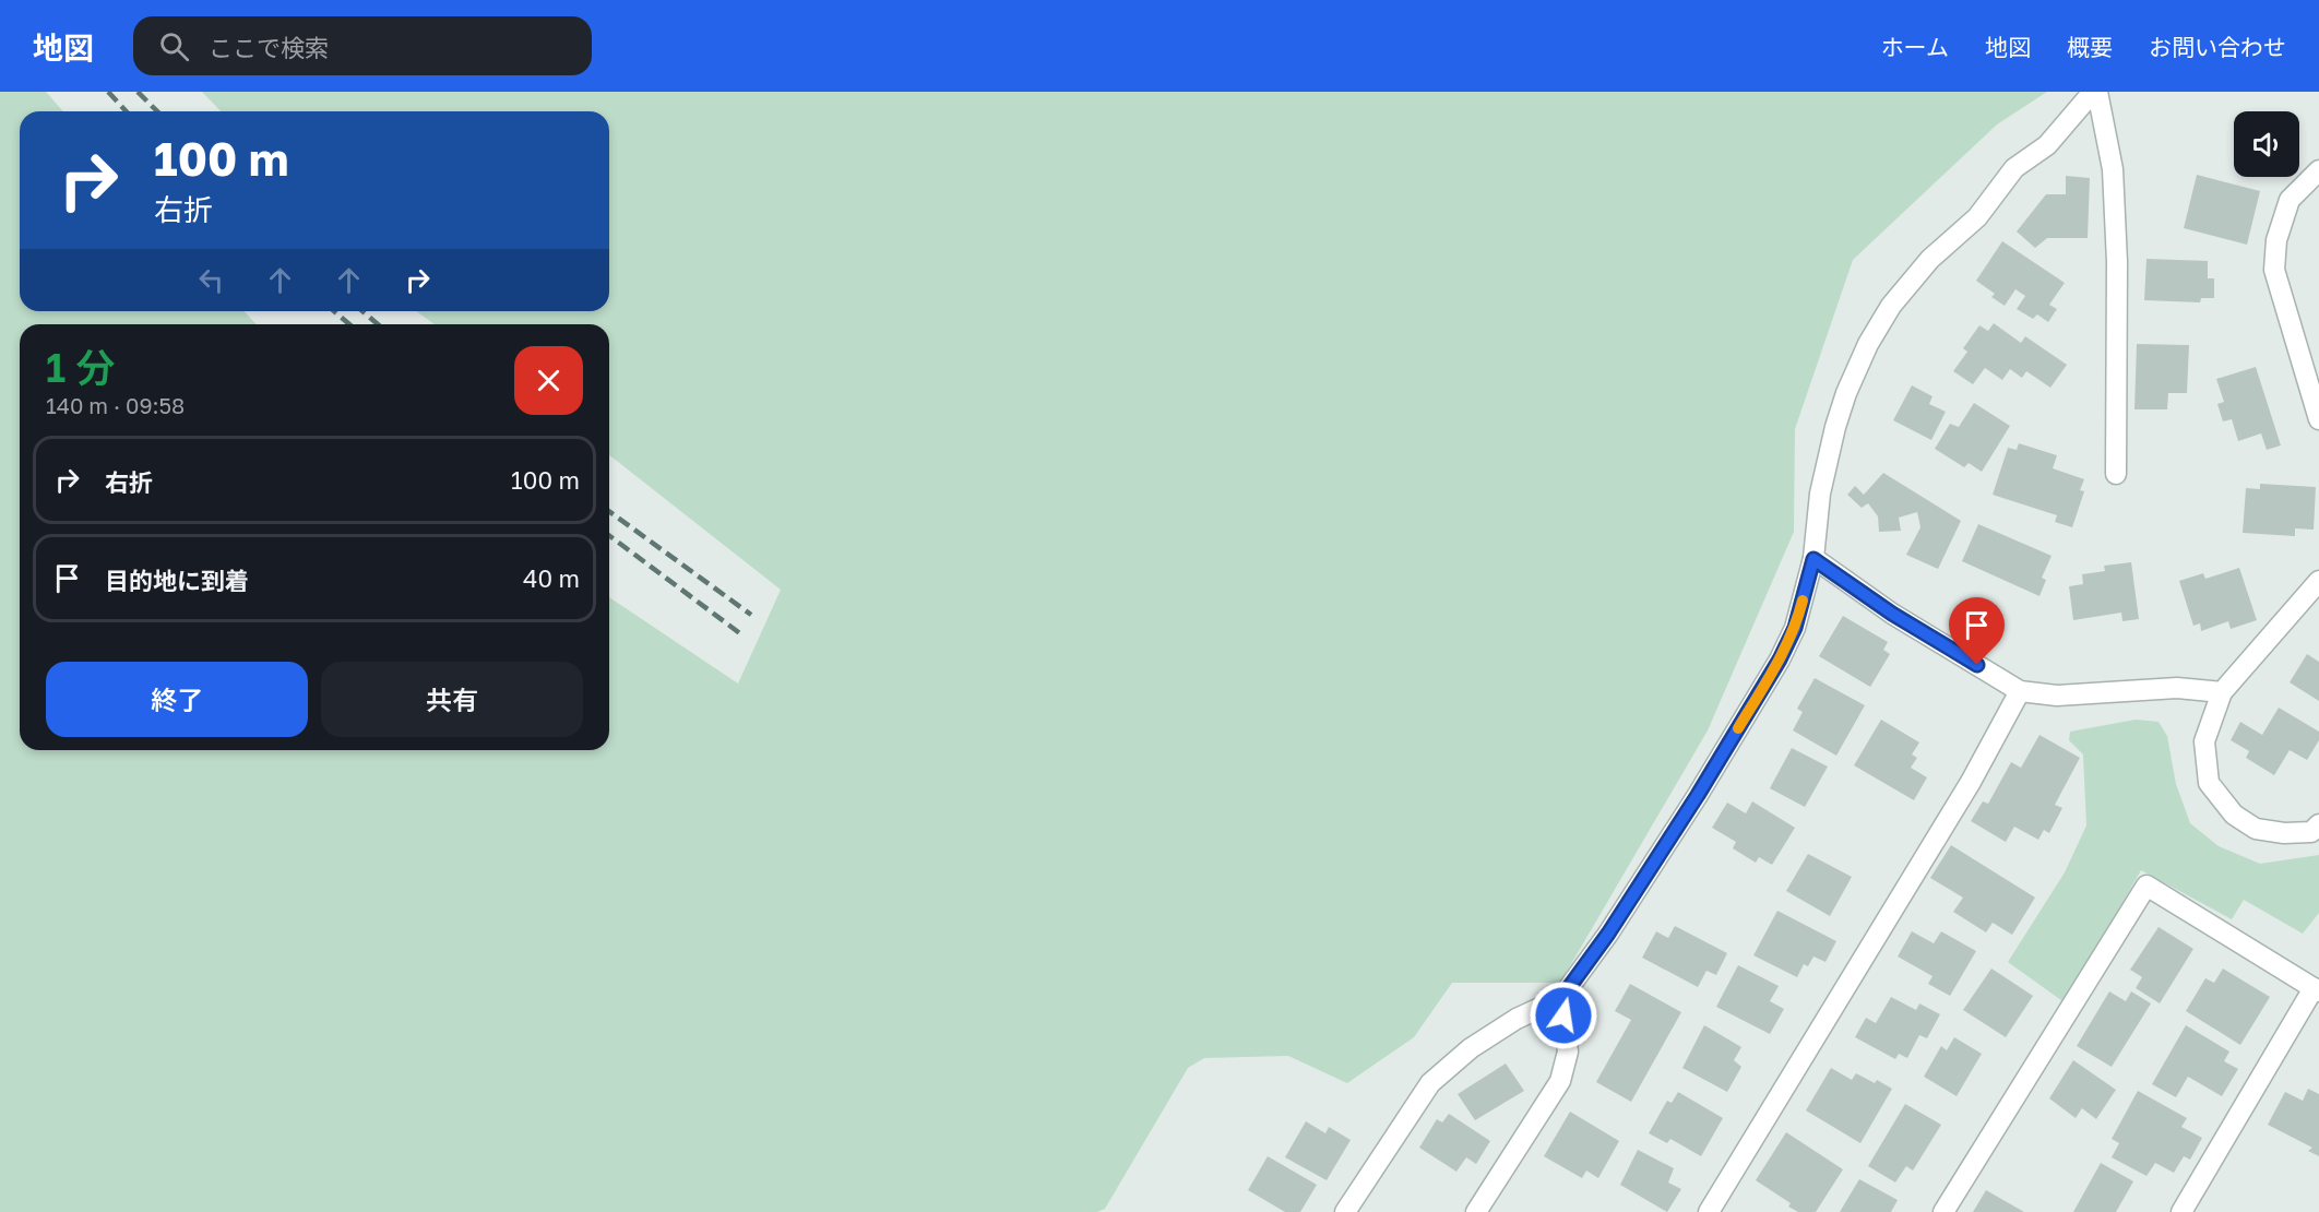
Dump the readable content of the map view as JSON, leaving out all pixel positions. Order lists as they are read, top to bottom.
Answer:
{
  "page": {
    "header": "地図",
    "search": "ここで検索",
    "nav": [
      "ホーム",
      "地図",
      "概要",
      "お問い合わせ"
    ],
    "turn": ["100 m", "右折"],
    "heading": ["1 分", "140 m · 09:58"],
    "list": [
      {
        "name": "右折",
        "value": "100 m"
      },
      {
        "name": "目的地に到着",
        "value": "40 m"
      }
    ],
    "buttons": ["終了", "共有"]
  }
}
